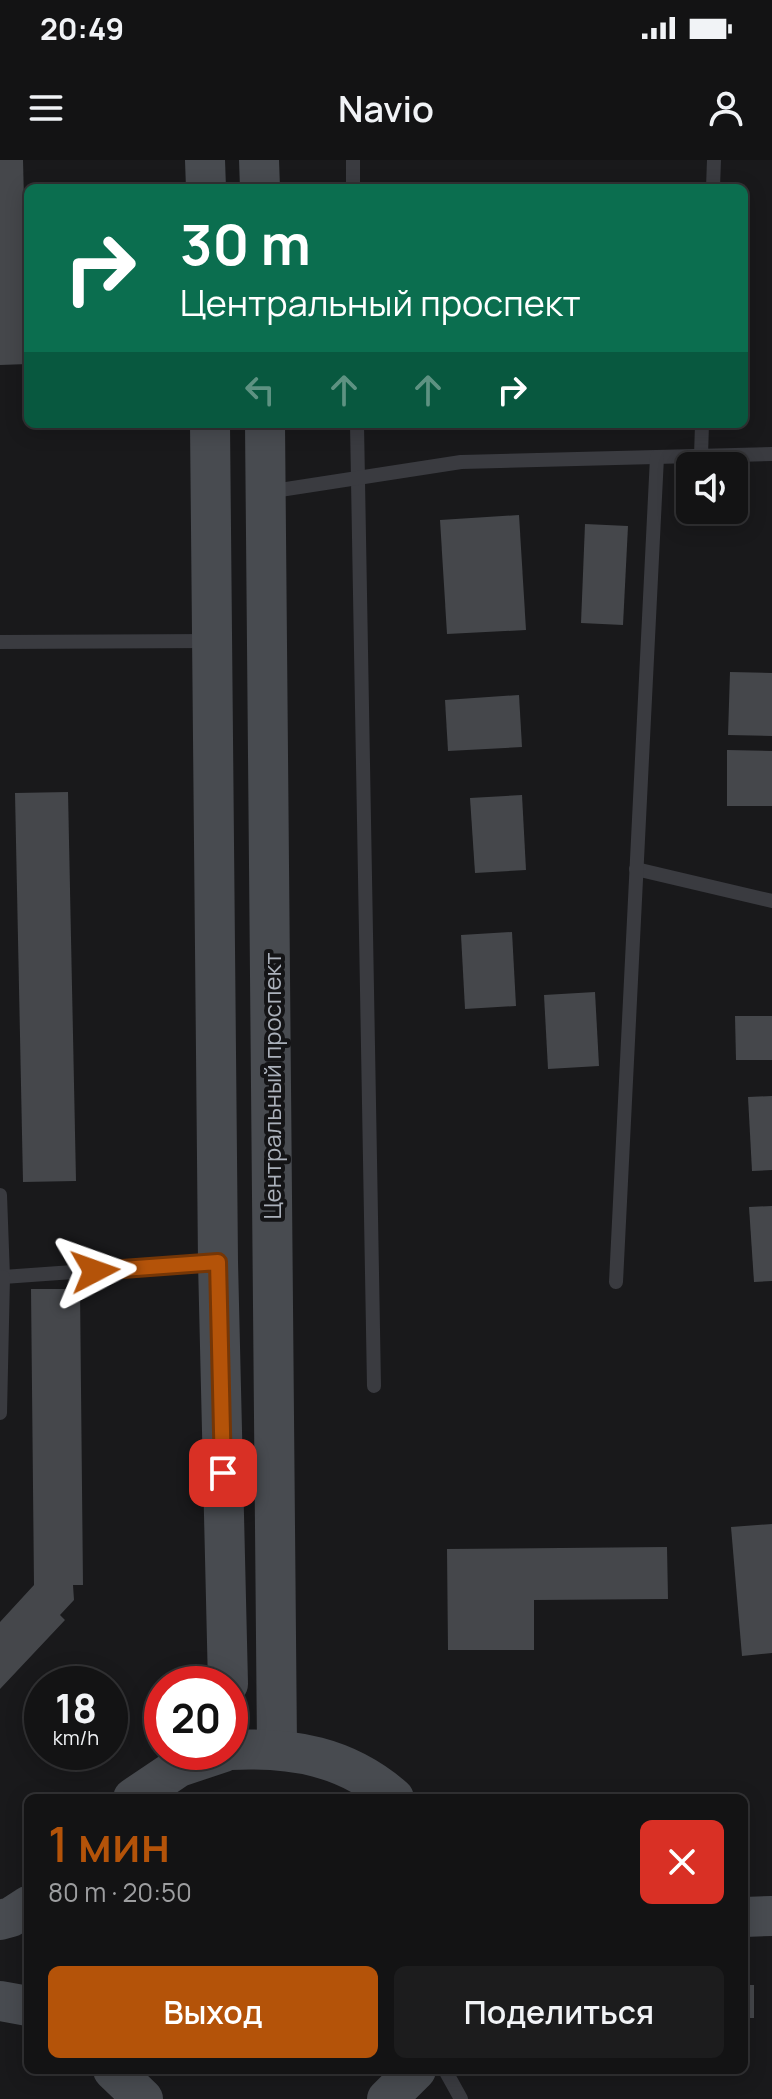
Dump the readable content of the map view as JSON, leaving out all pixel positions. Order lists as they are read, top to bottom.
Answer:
{
  "streets": {
    "street": ["Центральный проспект"]
  },
  "page": {
    "status": "20:49",
    "header": "Navio",
    "turn": ["30 m", "Центральный проспект"],
    "speed": "18 km/h",
    "limit": "20",
    "heading": ["1 мин", "80 m · 20:50"],
    "buttons": ["Выход", "Поделиться"]
  }
}
